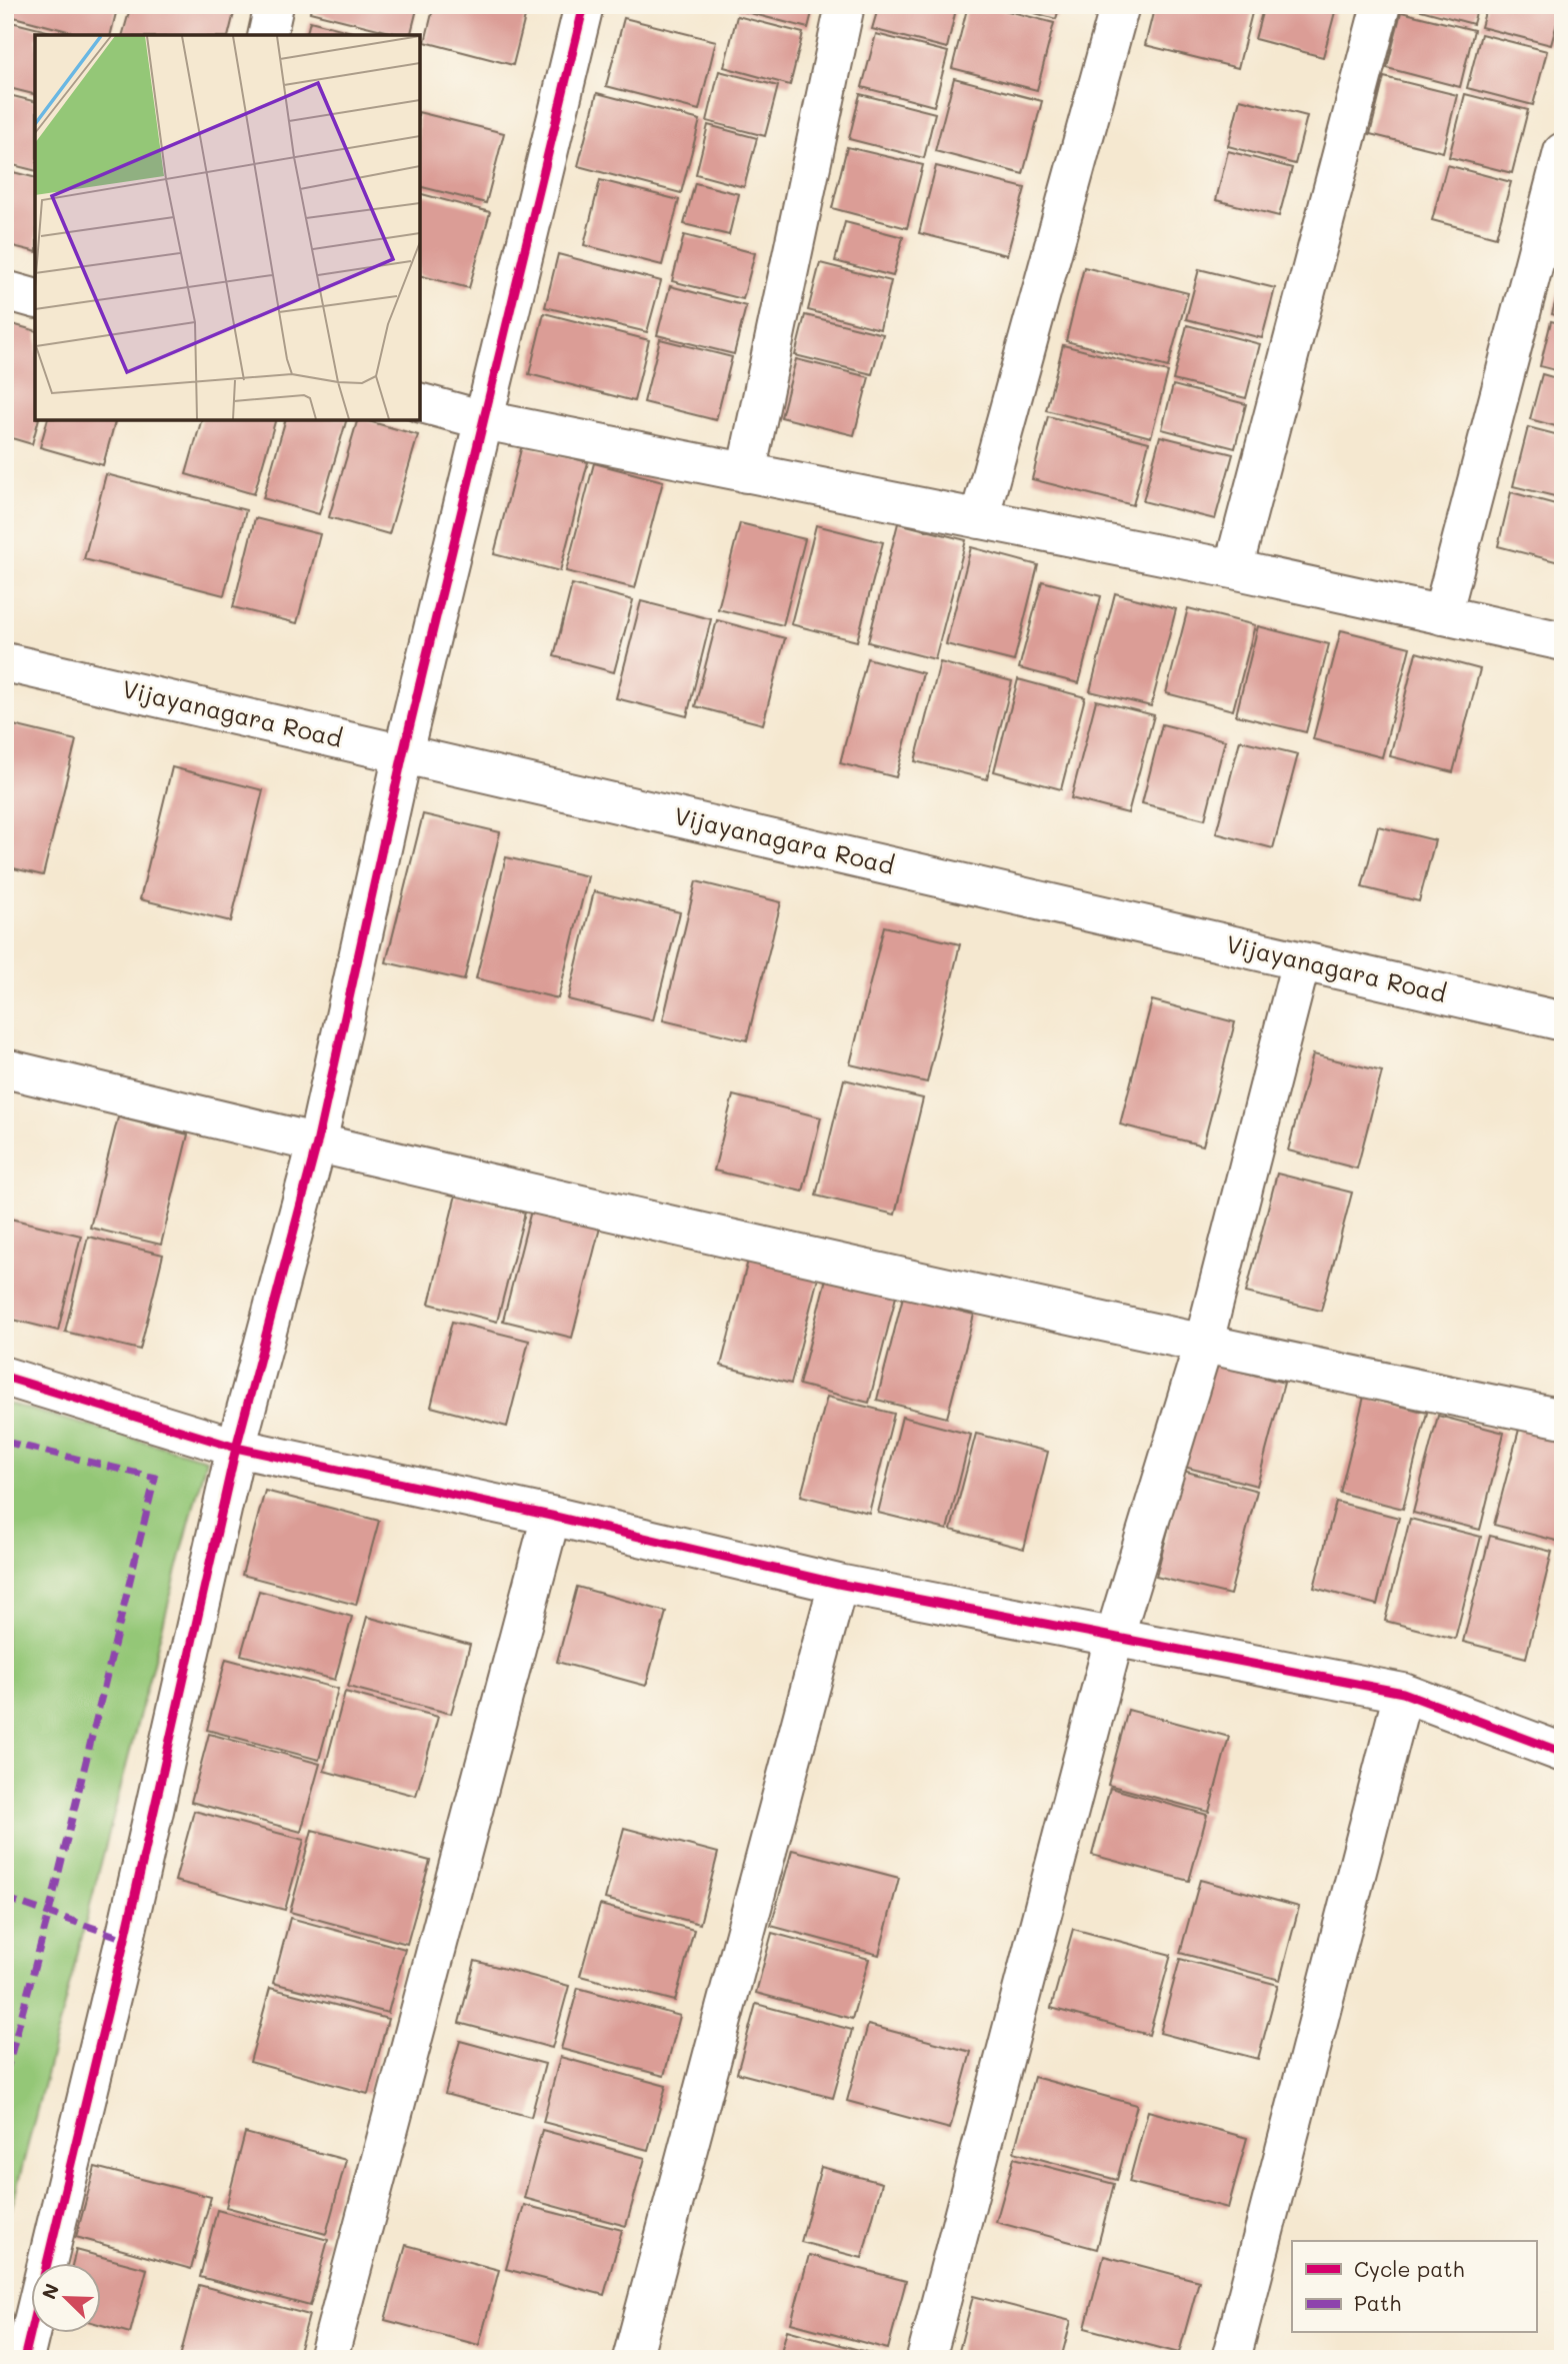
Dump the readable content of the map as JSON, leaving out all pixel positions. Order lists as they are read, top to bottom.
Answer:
{
  "streets": {
    "street": ["Vijayanagara Road"]
  },
  "legend": ["Cycle path", "Path"],
  "north": "top left"
}
